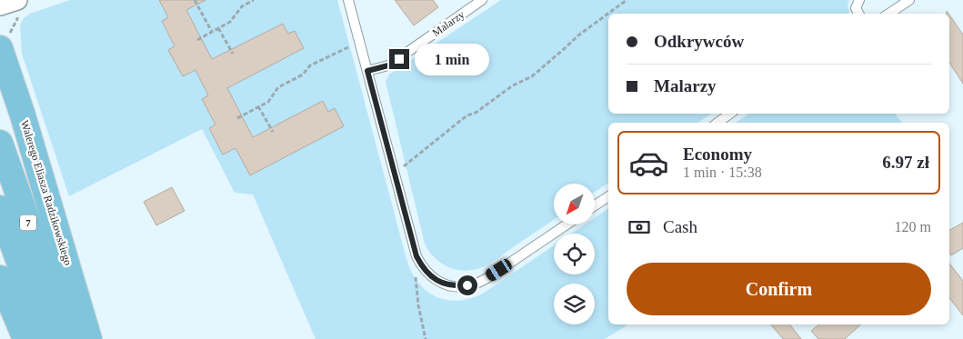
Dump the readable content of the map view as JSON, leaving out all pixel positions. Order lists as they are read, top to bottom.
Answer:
{
  "streets": {
    "main road": ["Walerego Eliasza Radzikowskiego", "7"],
    "lane": ["Malarzy"]
  },
  "north": "bottom left",
  "page": {
    "banner": ["Odkrywców", "Malarzy"],
    "bubble": "1 min",
    "list": [
      {
        "name": "Economy",
        "note": "1 min · 15:38",
        "value": "6.97 zł"
      }
    ],
    "pay": ["Cash", "120 m"],
    "buttons": "Confirm"
  }
}
